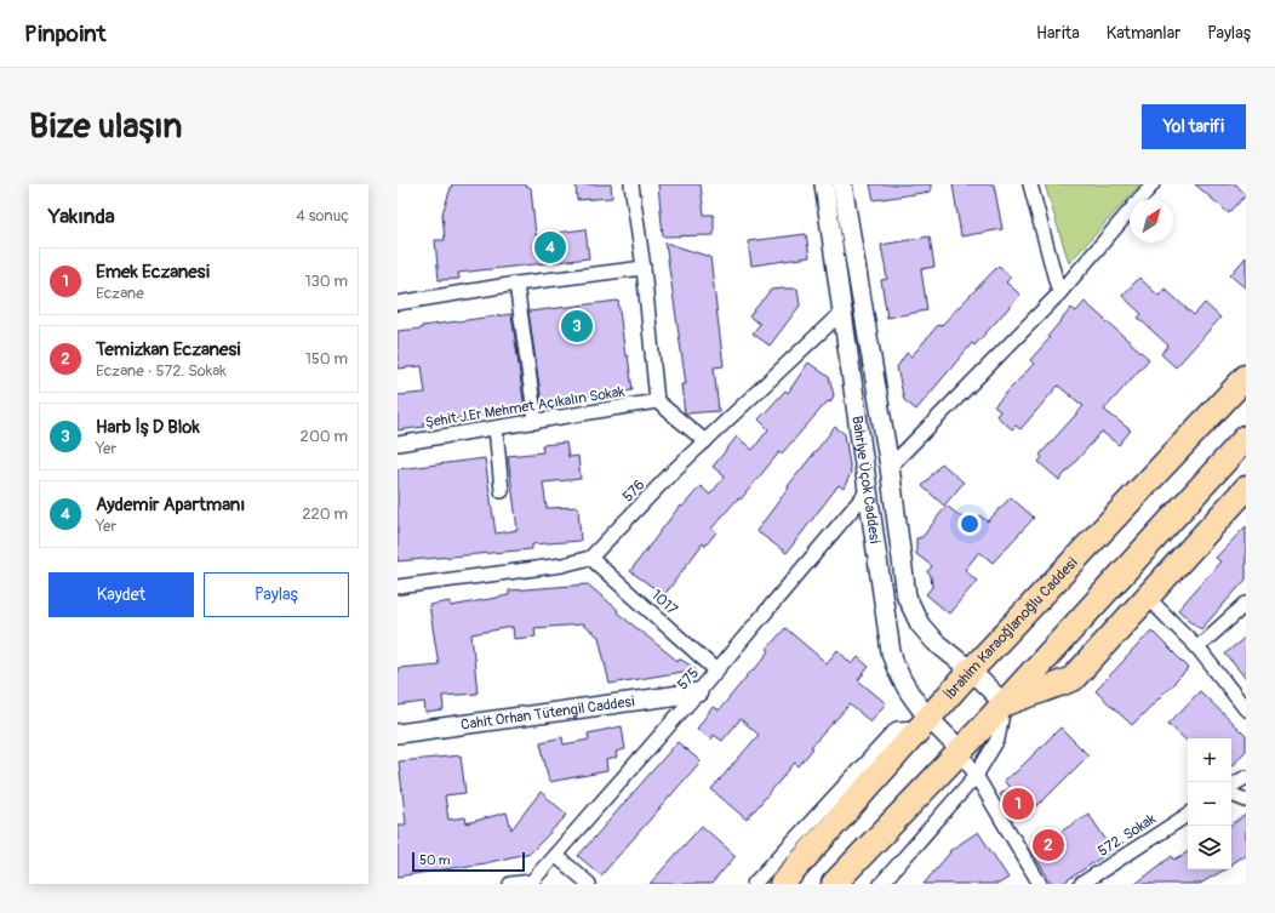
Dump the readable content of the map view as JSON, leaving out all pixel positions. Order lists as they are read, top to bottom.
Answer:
{
  "streets": {
    "highway": ["İbrahim Karaoğlanoğlu Caddesi"],
    "street": [
      "Şehit J.Er Mehmet Açıkalın Sokak",
      "Bahriye Üçok Caddesi",
      "576",
      "1017",
      "575",
      "Cahit Orhan Tütengil Caddesi",
      "572. Sokak"
    ]
  },
  "crossings": [
    ["Bahriye Üçok Caddesi", "576"],
    ["Bahriye Üçok Caddesi", "İbrahim Karaoğlanoğlu Caddesi"],
    ["Bahriye Üçok Caddesi", "575"],
    ["576", "1017"],
    ["1017", "575"],
    ["575", "Cahit Orhan Tütengil Caddesi"]
  ],
  "scale_bar": "50 m",
  "north": "top right",
  "page": {
    "header": "Pinpoint",
    "nav": ["Harita", "Katmanlar", "Paylaş"],
    "buttons": [
      "Yol tarifi",
      ["Kaydet", "Paylaş"]
    ],
    "title": "Bize ulaşın",
    "heading": ["Yakında", "4 sonuç"],
    "pins": [
      "4",
      "3",
      "1",
      "2"
    ],
    "list": [
      {
        "mark": "1",
        "name": "Emek Eczanesi",
        "note": "Eczane",
        "value": "130 m"
      },
      {
        "mark": "2",
        "name": "Temizkan Eczanesi",
        "note": "Eczane · 572. Sokak",
        "value": "150 m"
      },
      {
        "mark": "3",
        "name": "Harb İş D Blok",
        "note": "Yer",
        "value": "200 m"
      },
      {
        "mark": "4",
        "name": "Aydemir Apartmanı",
        "note": "Yer",
        "value": "220 m"
      }
    ],
    "map_buttons": ["+", "−"],
    "scale": "50 m"
  }
}
